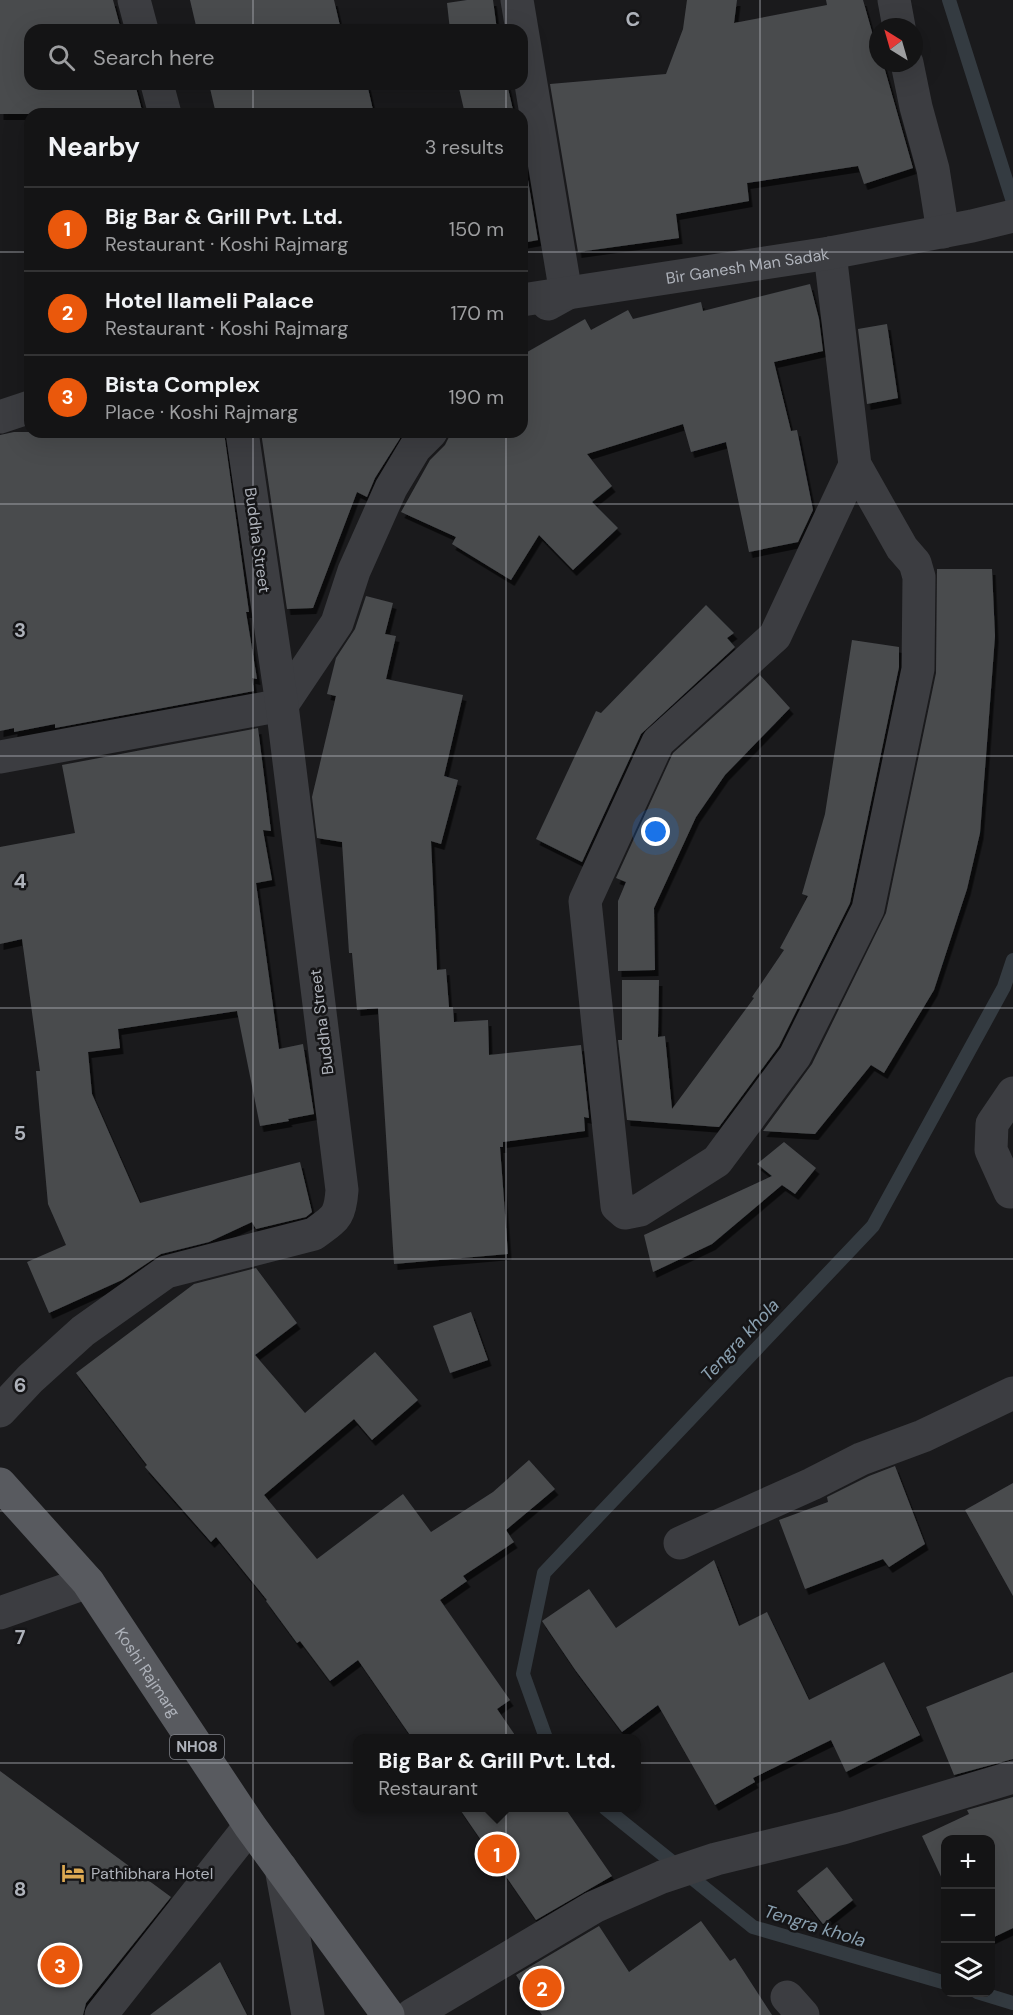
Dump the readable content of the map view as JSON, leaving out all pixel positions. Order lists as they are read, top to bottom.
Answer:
{
  "streets": {
    "main road": ["Koshi Rajmarg", "NH08"],
    "street": ["Bir Ganesh Man Sadak", "Buddha Street"]
  },
  "water": ["Tengra khola"],
  "places": {
    "hotel": ["Pathibhara Hotel"]
  },
  "north": "top left",
  "page": {
    "search": "Search here",
    "heading": ["Nearby", "3 results"],
    "list": [
      {
        "mark": "1",
        "name": "Big Bar & Grill Pvt. Ltd.",
        "note": "Restaurant · Koshi Rajmarg",
        "value": "150 m"
      },
      {
        "mark": "2",
        "name": "Hotel Ilameli Palace",
        "note": "Restaurant · Koshi Rajmarg",
        "value": "170 m"
      },
      {
        "mark": "3",
        "name": "Bista Complex",
        "note": "Place · Koshi Rajmarg",
        "value": "190 m"
      }
    ],
    "popup": ["Big Bar & Grill Pvt. Ltd.", "Restaurant"],
    "pins": ["1", "3", "2"],
    "map_buttons": ["+", "−"]
  },
  "grid": {
    "columns": ["C"],
    "rows": [
      "3",
      "4",
      "5",
      "6",
      "7",
      "8"
    ]
  }
}
